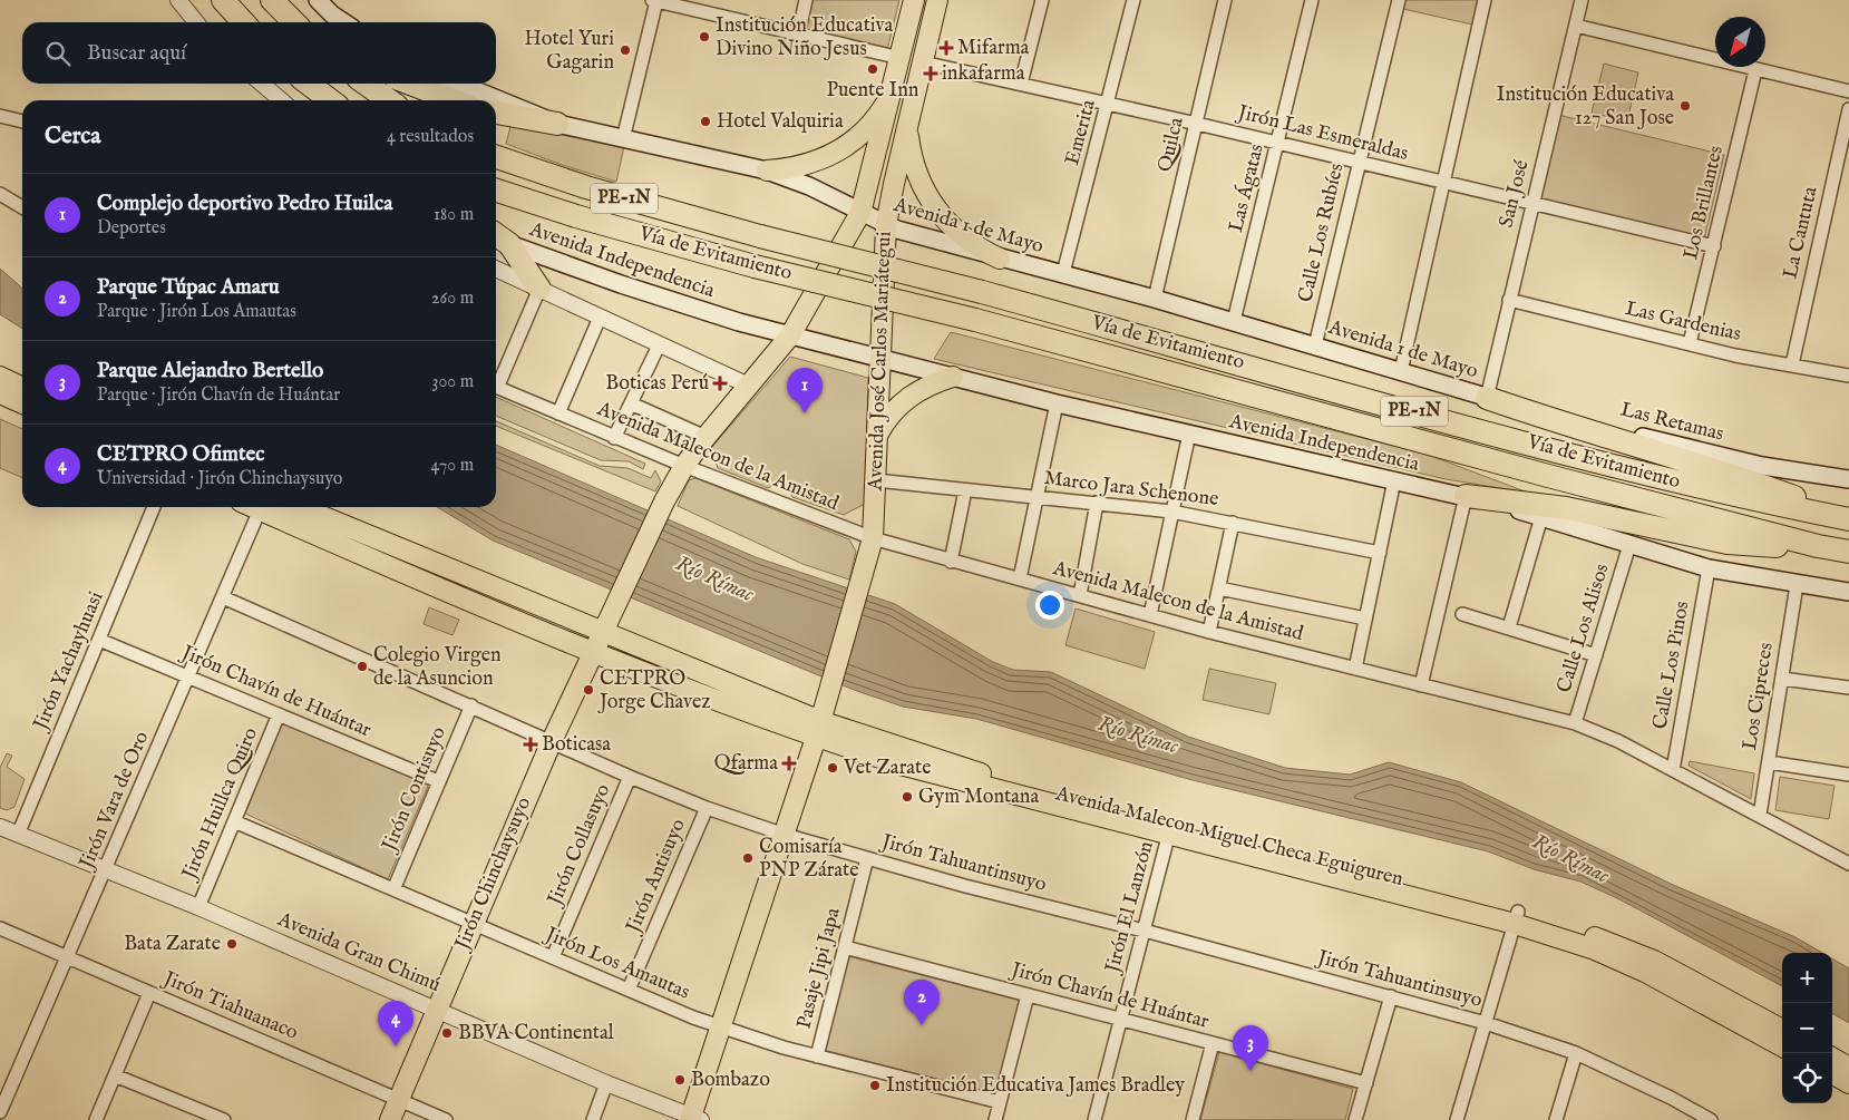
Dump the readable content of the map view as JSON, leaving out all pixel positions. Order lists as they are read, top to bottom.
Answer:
{
  "streets": {
    "highway": ["PE-1N", "Vía de Evitamiento"],
    "main road": [
      "Avenida 1 de Mayo",
      "Avenida Independencia",
      "Avenida José Carlos Mariátegui",
      "Las Retamas",
      "Avenida Malecon Miguel Checa Eguiguren",
      "Jirón Chinchaysuyo"
    ],
    "street": [
      "Emerita",
      "Jirón Las Esmeraldas",
      "Quilca",
      "Las Ágatas",
      "San José",
      "Los Brillantes",
      "Calle Los Rubíes",
      "La Cantuta",
      "Las Gardenias",
      "Avenida Malecon de la Amistad",
      "Marco Jara Schenone",
      "Calle Los Alisos",
      "Jirón Yachayhuasi",
      "Calle Los Pinos",
      "Jirón Chavín de Huántar",
      "Los Cipreces",
      "Jirón Contisuyo",
      "Jirón Vara de Oro",
      "Jirón Huillca Quiro",
      "Jirón Collasuyo",
      "Jirón Tahuantinsuyo",
      "Jirón Antisuyo",
      "Jirón El Lanzón",
      "Avenida Gran Chimú",
      "Jirón Los Amautas",
      "Pasaje Jipi Japa",
      "Jirón Tiahuanaco"
    ]
  },
  "crossings": [
    ["Emerita", "Jirón Las Esmeraldas"],
    ["Emerita", "Avenida 1 de Mayo"],
    ["Jirón Las Esmeraldas", "Quilca"],
    ["Jirón Las Esmeraldas", "Las Ágatas"],
    ["Jirón Las Esmeraldas", "San José"],
    ["Jirón Las Esmeraldas", "Los Brillantes"],
    ["Jirón Las Esmeraldas", "Calle Los Rubíes"],
    ["Jirón Las Esmeraldas", "Avenida José Carlos Mariátegui"],
    ["Quilca", "Avenida 1 de Mayo"],
    ["Las Ágatas", "Avenida 1 de Mayo"],
    ["San José", "Avenida 1 de Mayo"],
    ["San José", "Las Gardenias"],
    ["San José", "Las Retamas"],
    ["Los Brillantes", "Las Gardenias"],
    ["Avenida 1 de Mayo", "Calle Los Rubíes"],
    ["Avenida 1 de Mayo", "Avenida José Carlos Mariátegui"],
    ["Avenida 1 de Mayo", "Las Retamas"],
    ["La Cantuta", "Las Gardenias"],
    ["Avenida Independencia", "Avenida José Carlos Mariátegui"],
    ["Avenida Independencia", "Calle Los Alisos"],
    ["Avenida Independencia", "Calle Los Pinos"],
    ["Avenida Independencia", "Los Cipreces"],
    ["Avenida José Carlos Mariátegui", "Avenida Malecon de la Amistad"],
    ["Avenida José Carlos Mariátegui", "Marco Jara Schenone"],
    ["Avenida José Carlos Mariátegui", "Avenida Malecon Miguel Checa Eguiguren"],
    ["Avenida José Carlos Mariátegui", "Jirón Tahuantinsuyo"],
    ["Avenida José Carlos Mariátegui", "Jirón Chinchaysuyo"],
    ["Avenida José Carlos Mariátegui", "Avenida Gran Chimú"],
    ["Avenida José Carlos Mariátegui", "Jirón Los Amautas"],
    ["Avenida Malecon de la Amistad", "Calle Los Alisos"],
    ["Avenida Malecon de la Amistad", "Calle Los Pinos"],
    ["Avenida Malecon de la Amistad", "Los Cipreces"],
    ["Jirón Yachayhuasi", "Jirón Chavín de Huántar"],
    ["Jirón Yachayhuasi", "Avenida Gran Chimú"],
    ["Jirón Chavín de Huántar", "Jirón Contisuyo"],
    ["Jirón Chavín de Huántar", "Jirón Vara de Oro"],
    ["Jirón Chavín de Huántar", "Jirón Huillca Quiro"],
    ["Jirón Chavín de Huántar", "Jirón El Lanzón"],
    ["Jirón Chavín de Huántar", "Pasaje Jipi Japa"],
    ["Jirón Contisuyo", "Jirón Tahuantinsuyo"],
    ["Jirón Contisuyo", "Jirón Los Amautas"],
    ["Jirón Vara de Oro", "Jirón Tahuantinsuyo"],
    ["Jirón Vara de Oro", "Avenida Gran Chimú"],
    ["Jirón Vara de Oro", "Jirón Tiahuanaco"],
    ["Jirón Huillca Quiro", "Avenida Gran Chimú"],
    ["Jirón Huillca Quiro", "Jirón Los Amautas"],
    ["Avenida Malecon Miguel Checa Eguiguren", "Jirón Chinchaysuyo"],
    ["Avenida Malecon Miguel Checa Eguiguren", "Jirón El Lanzón"],
    ["Jirón Collasuyo", "Jirón Tahuantinsuyo"],
    ["Jirón Collasuyo", "Jirón Los Amautas"],
    ["Jirón Tahuantinsuyo", "Jirón Chinchaysuyo"],
    ["Jirón Tahuantinsuyo", "Jirón Antisuyo"],
    ["Jirón Tahuantinsuyo", "Jirón El Lanzón"],
    ["Jirón Tahuantinsuyo", "Pasaje Jipi Japa"],
    ["Jirón Chinchaysuyo", "Avenida Gran Chimú"],
    ["Jirón Chinchaysuyo", "Jirón Los Amautas"],
    ["Jirón Chinchaysuyo", "Jirón Tiahuanaco"],
    ["Jirón Antisuyo", "Jirón Los Amautas"],
    ["Jirón Los Amautas", "Pasaje Jipi Japa"]
  ],
  "water": ["Río Rímac"],
  "places": {
    "other": [
      "Institución Educativa Divino Niño Jesus",
      "Hotel Yuri Gagarin",
      "Puente Inn",
      "Institución Educativa 127 San Jose",
      "Hotel Valquiria",
      "Colegio Virgen de la Asuncion",
      "CETPRO Jorge Chavez",
      "Vet Zarate",
      "Gym Montana",
      "Comisaría PNP Zárate",
      "Bata Zarate",
      "BBVA Continental",
      "Bombazo",
      "Institución Educativa James Bradley"
    ],
    "health": [
      "Mifarma",
      "inkafarma",
      "Boticas Perú",
      "Boticasa",
      "Qfarma"
    ]
  },
  "north": "bottom left",
  "page": {
    "search": "Buscar aquí",
    "heading": ["Cerca", "4 resultados"],
    "list": [
      {
        "mark": "1",
        "name": "Complejo deportivo Pedro Huilca",
        "note": "Deportes",
        "value": "180 m"
      },
      {
        "mark": "2",
        "name": "Parque Túpac Amaru",
        "note": "Parque · Jirón Los Amautas",
        "value": "260 m"
      },
      {
        "mark": "3",
        "name": "Parque Alejandro Bertello",
        "note": "Parque · Jirón Chavín de Huántar",
        "value": "300 m"
      },
      {
        "mark": "4",
        "name": "CETPRO Ofimtec",
        "note": "Universidad · Jirón Chinchaysuyo",
        "value": "470 m"
      }
    ],
    "pins": [
      "1",
      "2",
      "4",
      "3"
    ],
    "map_buttons": ["+", "−"]
  }
}
